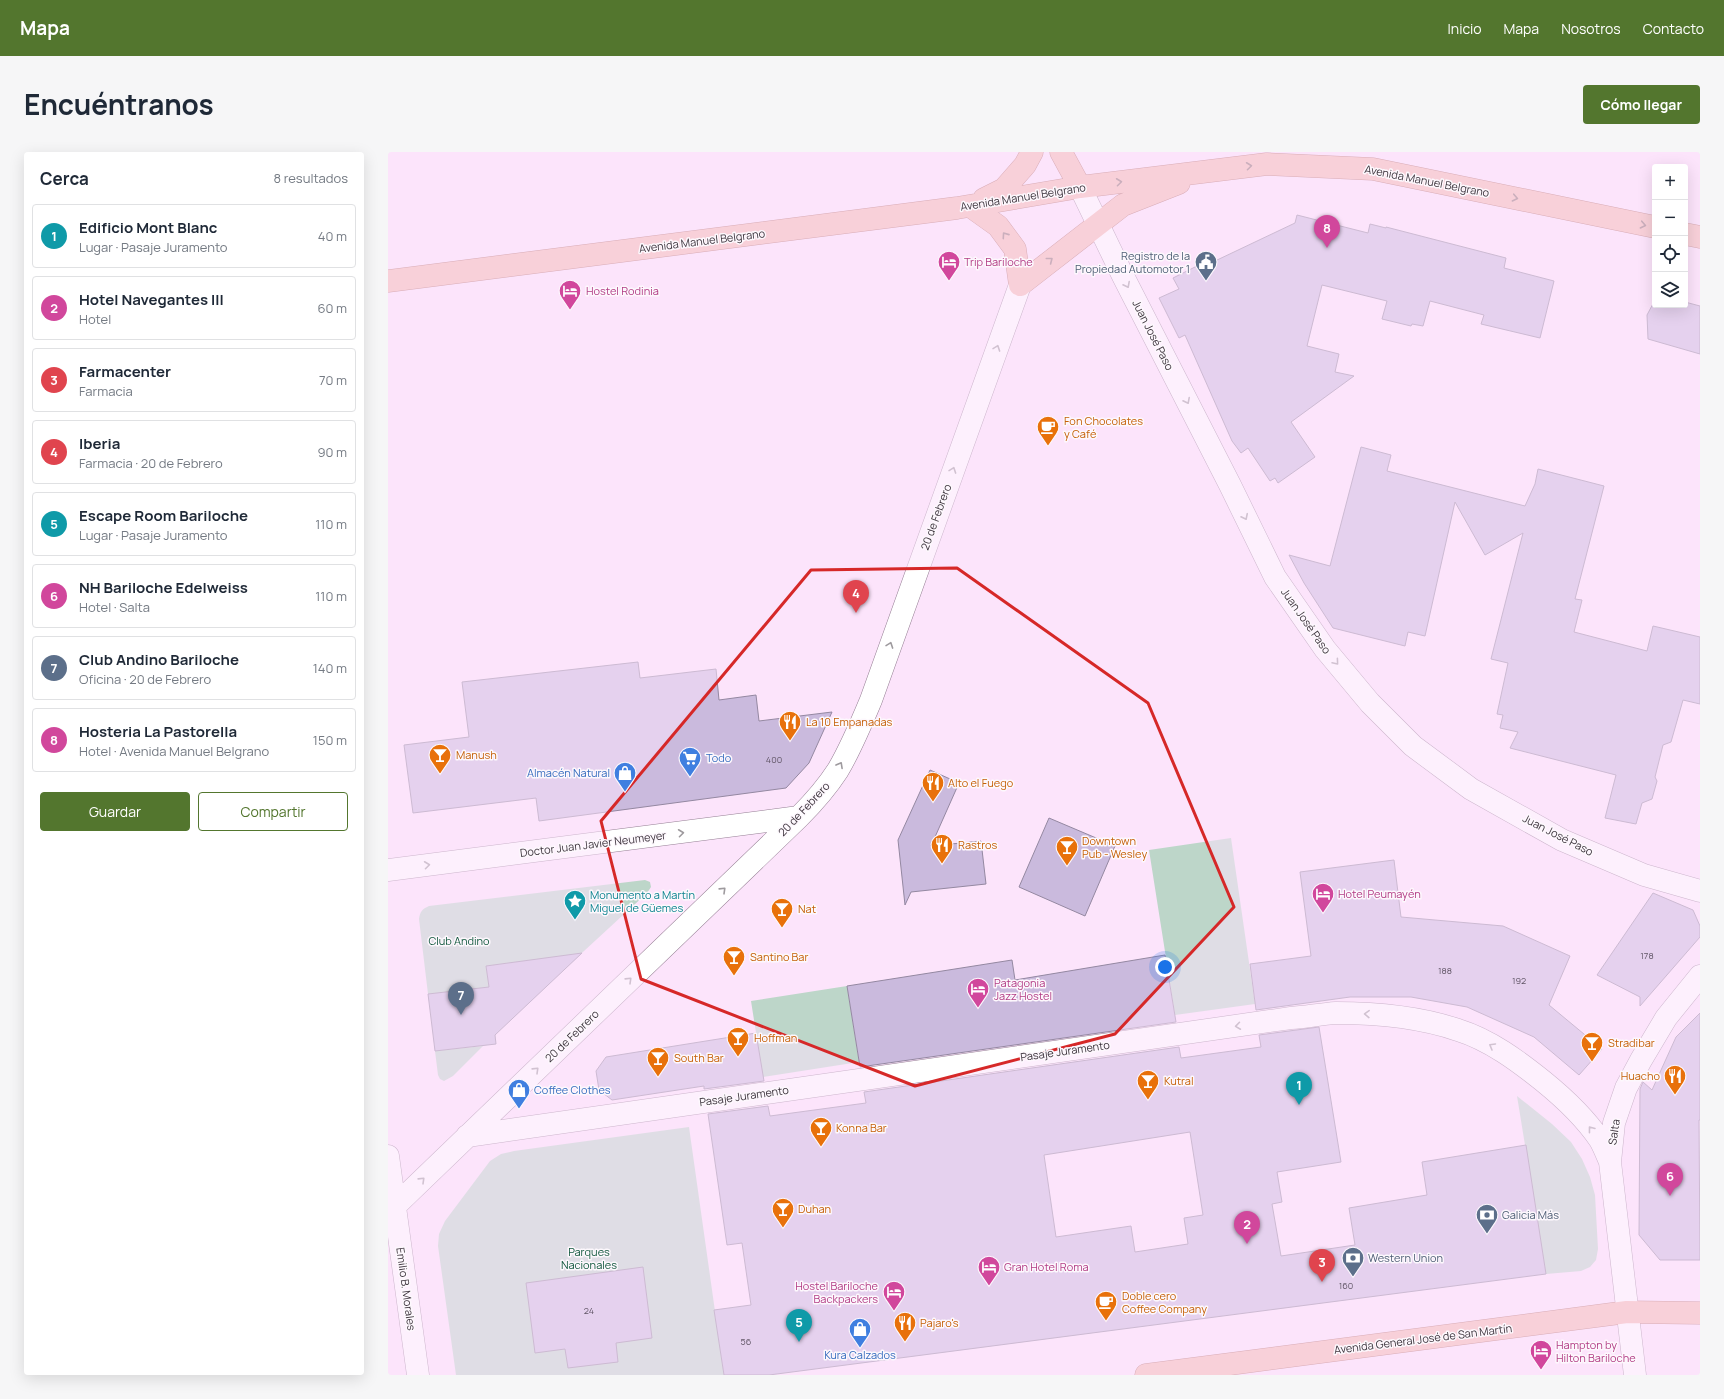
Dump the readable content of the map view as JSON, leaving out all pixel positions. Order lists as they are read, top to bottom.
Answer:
{
  "streets": {
    "main road": ["Avenida Manuel Belgrano", "Avenida General José de San Martín"],
    "street": [
      "Juan José Paso",
      "20 de Febrero",
      "Doctor Juan Javier Neumeyer",
      "Pasaje Juramento",
      "Salta",
      "Emilio B. Morales"
    ]
  },
  "crossings": [
    ["Avenida Manuel Belgrano", "Juan José Paso"],
    ["20 de Febrero", "Doctor Juan Javier Neumeyer"],
    ["20 de Febrero", "Pasaje Juramento"],
    ["20 de Febrero", "Emilio B. Morales"],
    ["Pasaje Juramento", "Salta"],
    ["Salta", "Avenida General José de San Martín"]
  ],
  "one_way": [
    "Avenida Manuel Belgrano",
    "Juan José Paso",
    "20 de Febrero",
    "Doctor Juan Javier Neumeyer",
    "Pasaje Juramento"
  ],
  "parks": ["Club Andino", "Parques Nacionales"],
  "places": {
    "hotel": [
      "Trip Bariloche",
      "Hostel Rodinia",
      "Hotel Peumayén",
      "Patagonia Jazz Hostel",
      "Gran Hotel Roma",
      "Hostel Bariloche Backpackers",
      "Hampton by Hilton Bariloche"
    ],
    "public building": ["Registro de la Propiedad Automotor 1"],
    "cafe": ["Fon Chocolates y Café", "Doble cero Coffee Company"],
    "restaurant": [
      "La 10 Empanadas",
      "Alto el Fuego",
      "Rastros",
      "Huacho",
      "Pajaro's"
    ],
    "bar": [
      "Manush",
      "Downtown Pub - Wesley",
      "Nat",
      "Santino Bar",
      "Hoffman",
      "Stradibar",
      "South Bar",
      "Kutral",
      "Konna Bar",
      "Duhan"
    ],
    "supermarket": ["Todo"],
    "shop": ["Almacén Natural", "Coffee Clothes", "Kura Calzados"],
    "place": ["Monumento a Martín Miguel de Güemes"],
    "bank": ["Galicia Más", "Western Union"]
  },
  "house_numbers": [
    "400",
    "178",
    "188",
    "192",
    "160",
    "24",
    "56"
  ],
  "page": {
    "header": "Mapa",
    "nav": [
      "Inicio",
      "Mapa",
      "Nosotros",
      "Contacto"
    ],
    "title": "Encuéntranos",
    "buttons": [
      "Cómo llegar",
      ["Guardar", "Compartir"]
    ],
    "heading": ["Cerca", "8 resultados"],
    "map_buttons": ["+", "−"],
    "list": [
      {
        "mark": "1",
        "name": "Edificio Mont Blanc",
        "note": "Lugar · Pasaje Juramento",
        "value": "40 m"
      },
      {
        "mark": "2",
        "name": "Hotel Navegantes III",
        "note": "Hotel",
        "value": "60 m"
      },
      {
        "mark": "3",
        "name": "Farmacenter",
        "note": "Farmacia",
        "value": "70 m"
      },
      {
        "mark": "4",
        "name": "Iberia",
        "note": "Farmacia · 20 de Febrero",
        "value": "90 m"
      },
      {
        "mark": "5",
        "name": "Escape Room Bariloche",
        "note": "Lugar · Pasaje Juramento",
        "value": "110 m"
      },
      {
        "mark": "6",
        "name": "NH Bariloche Edelweiss",
        "note": "Hotel · Salta",
        "value": "110 m"
      },
      {
        "mark": "7",
        "name": "Club Andino Bariloche",
        "note": "Oficina · 20 de Febrero",
        "value": "140 m"
      },
      {
        "mark": "8",
        "name": "Hosteria La Pastorella",
        "note": "Hotel · Avenida Manuel Belgrano",
        "value": "150 m"
      }
    ],
    "pins": [
      "8",
      "4",
      "7",
      "1",
      "6",
      "2",
      "3",
      "5"
    ]
  }
}
